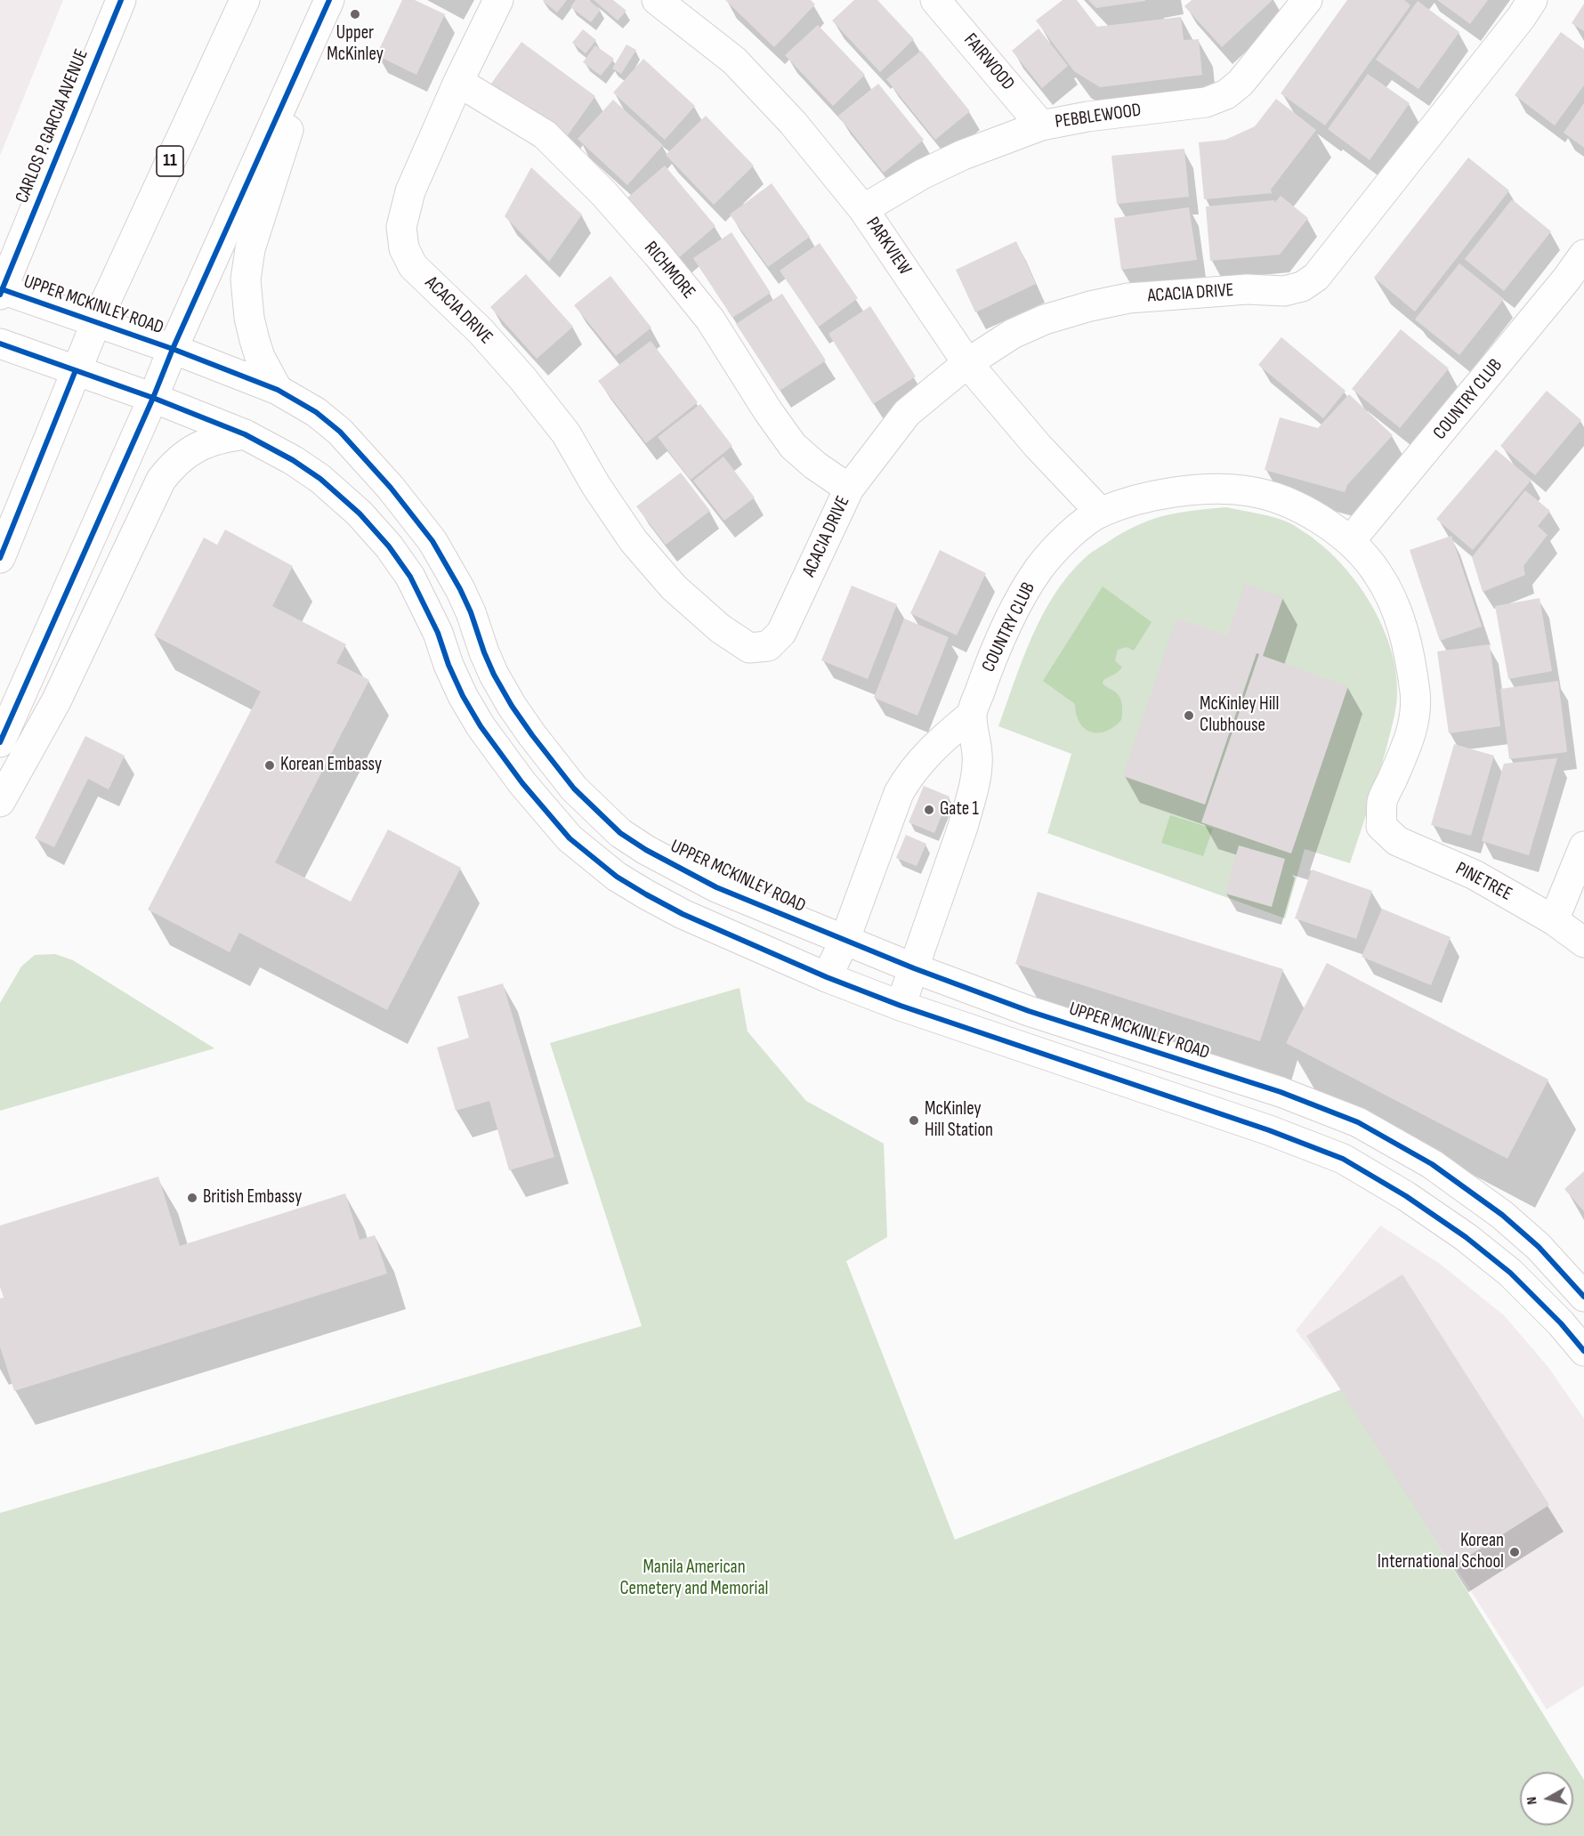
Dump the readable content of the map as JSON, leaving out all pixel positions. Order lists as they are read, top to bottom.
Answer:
{
  "streets": {
    "main road": [
      "FAIRWOOD",
      "PEBBLEWOOD",
      "CARLOS P. GARCIA AVENUE",
      "11",
      "PARKVIEW",
      "RICHMORE",
      "ACACIA DRIVE",
      "UPPER MCKINLEY ROAD",
      "COUNTRY CLUB",
      "PINETREE"
    ]
  },
  "crossings": [
    ["FAIRWOOD", "PEBBLEWOOD"],
    ["PEBBLEWOOD", "PARKVIEW"],
    ["CARLOS P. GARCIA AVENUE", "UPPER MCKINLEY ROAD"],
    ["11", "UPPER MCKINLEY ROAD"],
    ["PARKVIEW", "ACACIA DRIVE"],
    ["PARKVIEW", "COUNTRY CLUB"],
    ["RICHMORE", "ACACIA DRIVE"],
    ["UPPER MCKINLEY ROAD", "COUNTRY CLUB"],
    ["COUNTRY CLUB", "PINETREE"]
  ],
  "parks": ["Manila American Cemetery and Memorial"],
  "places": [
    "Upper McKinley",
    "McKinley Hill Clubhouse",
    "Korean Embassy",
    "Gate 1",
    "McKinley Hill Station",
    "British Embassy",
    "Korean International School"
  ],
  "north": "left"
}
